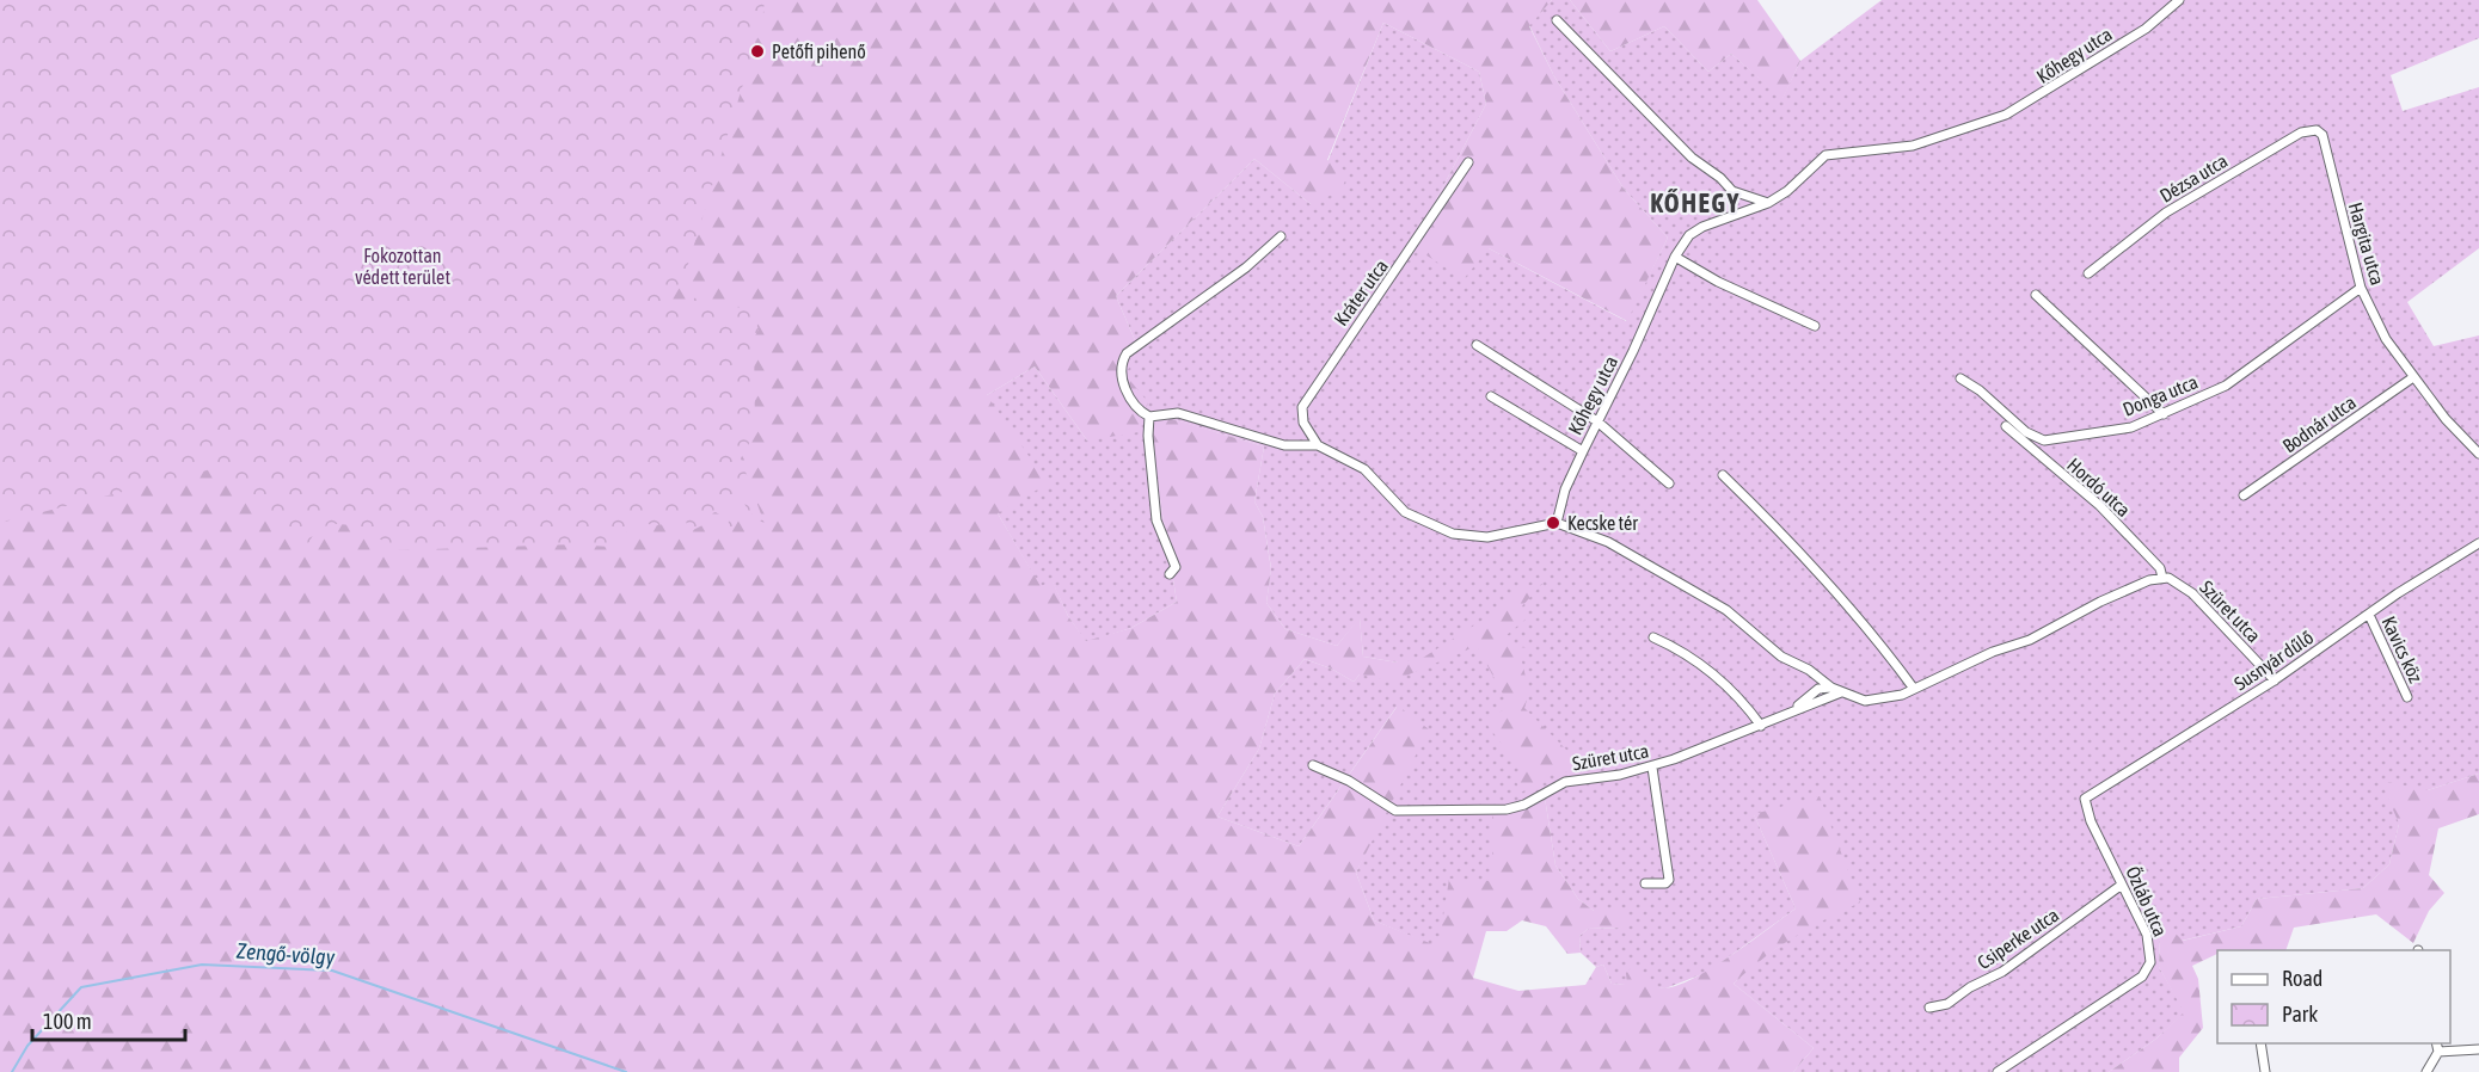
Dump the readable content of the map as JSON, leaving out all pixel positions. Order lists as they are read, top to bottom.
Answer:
{
  "streets": {
    "street": [
      "Kőhegy utca",
      "Dézsa utca",
      "Hargita utca",
      "Kráter utca",
      "Donga utca",
      "Bodnár utca",
      "Hordó utca",
      "Szüret utca",
      "Kavics köz",
      "Susnyár dűlő",
      "Őzláb utca",
      "Csiperke utca"
    ]
  },
  "crossings": [
    ["Dézsa utca", "Hargita utca"],
    ["Hargita utca", "Donga utca"],
    ["Hargita utca", "Bodnár utca"],
    ["Donga utca", "Hordó utca"],
    ["Hordó utca", "Szüret utca"],
    ["Szüret utca", "Susnyár dűlő"],
    ["Kavics köz", "Susnyár dűlő"],
    ["Susnyár dűlő", "Őzláb utca"],
    ["Őzláb utca", "Csiperke utca"]
  ],
  "districts": ["KŐHEGY"],
  "water": ["Zengő-völgy"],
  "parks": ["Fokozottan védett terület"],
  "places": ["Petőfi pihenő", "Kecske tér"],
  "legend": ["Road", "Park"],
  "scale_bar": "100 m"
}
